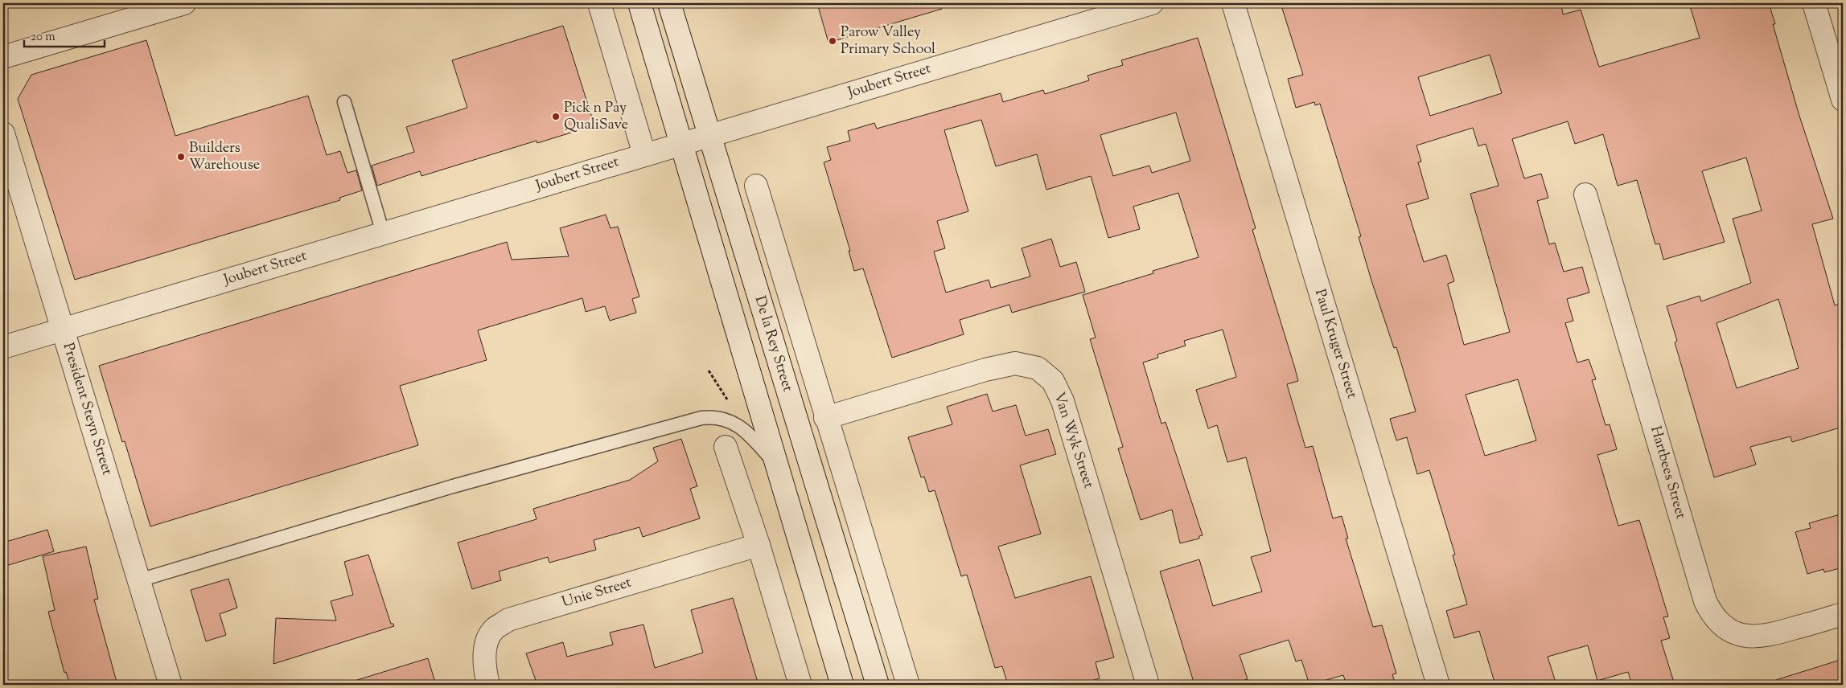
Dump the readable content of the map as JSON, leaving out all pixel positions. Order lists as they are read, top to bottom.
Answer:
{
  "streets": {
    "street": [
      "Joubert Street",
      "De la Rey Street",
      "Paul Kruger Street",
      "President Steyn Street",
      "Van Wyk Street",
      "Hartbees Street",
      "Unie Street"
    ]
  },
  "crossings": [
    ["Joubert Street", "De la Rey Street"],
    ["Joubert Street", "President Steyn Street"],
    ["De la Rey Street", "Van Wyk Street"]
  ],
  "places": ["Parow Valley Primary School", "Pick n Pay QualiSave", "Builders Warehouse"],
  "scale_bar": "20 m"
}
